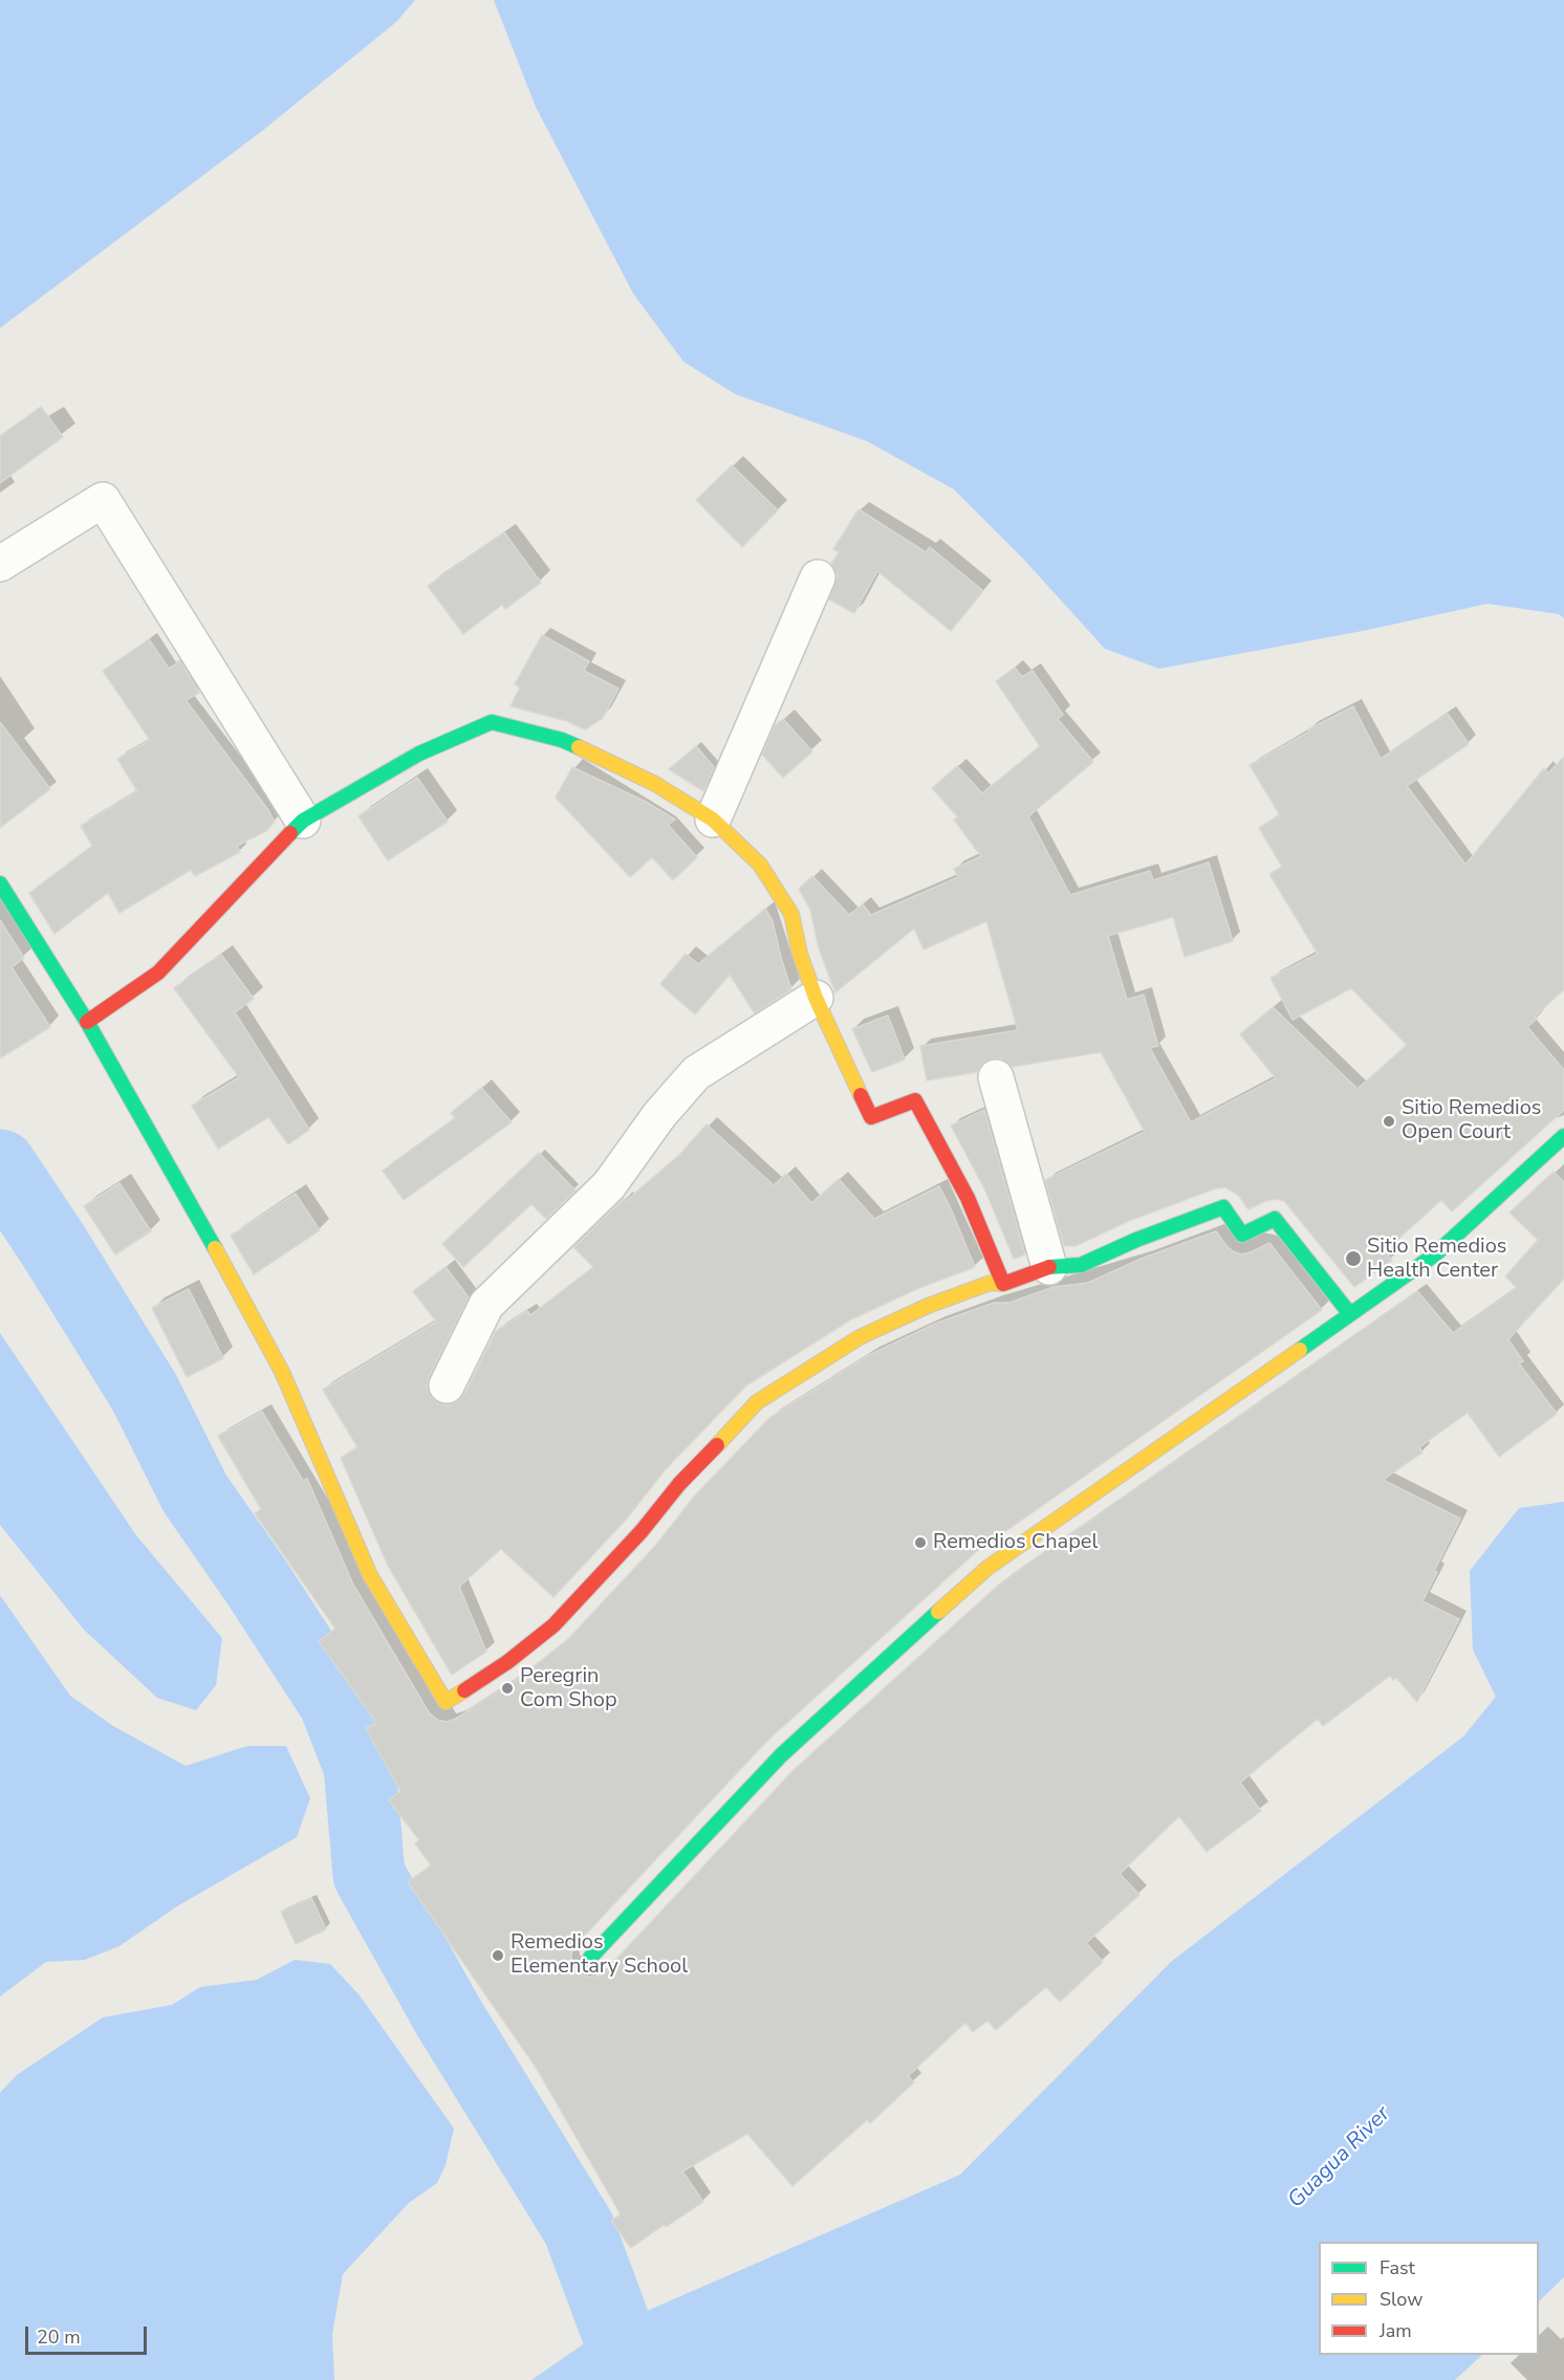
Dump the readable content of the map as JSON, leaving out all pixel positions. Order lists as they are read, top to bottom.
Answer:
{
  "water": ["Guagua River"],
  "places": [
    "Sitio Remedios Open Court",
    "Sitio Remedios Health Center",
    "Remedios Chapel",
    "Peregrin Com Shop",
    "Remedios Elementary School"
  ],
  "legend": ["Fast", "Slow", "Jam"],
  "scale_bar": "20 m"
}
